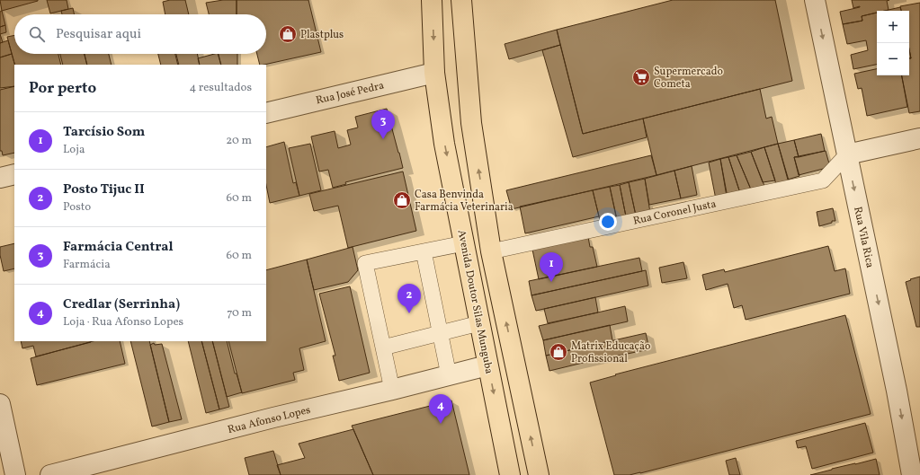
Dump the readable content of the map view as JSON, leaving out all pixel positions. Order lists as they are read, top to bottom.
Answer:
{
  "streets": {
    "main road": ["Avenida Doutor Silas Munguba"],
    "street": ["Rua José Pedra", "Rua Vila Rica", "Rua Afonso Lopes"],
    "lane": ["Rua Coronel Justa"]
  },
  "crossings": [
    ["Rua José Pedra", "Avenida Doutor Silas Munguba"],
    ["Rua Coronel Justa", "Rua Vila Rica"],
    ["Avenida Doutor Silas Munguba", "Rua Afonso Lopes"]
  ],
  "one_way": ["Rua Vila Rica"],
  "places": {
    "shop": ["Plastplus", "Casa Benvinda Farmácia Veterinaria", "Matrix Educação Profissional"],
    "supermarket": ["Supermercado Cometa"]
  },
  "page": {
    "map_buttons": ["+", "−"],
    "search": "Pesquisar aqui",
    "heading": ["Por perto", "4 resultados"],
    "pins": [
      "3",
      "1",
      "2",
      "4"
    ],
    "list": [
      {
        "mark": "1",
        "name": "Tarcísio Som",
        "note": "Loja",
        "value": "20 m"
      },
      {
        "mark": "2",
        "name": "Posto Tijuc II",
        "note": "Posto",
        "value": "60 m"
      },
      {
        "mark": "3",
        "name": "Farmácia Central",
        "note": "Farmácia",
        "value": "60 m"
      },
      {
        "mark": "4",
        "name": "Credlar (Serrinha)",
        "note": "Loja · Rua Afonso Lopes",
        "value": "70 m"
      }
    ]
  }
}
